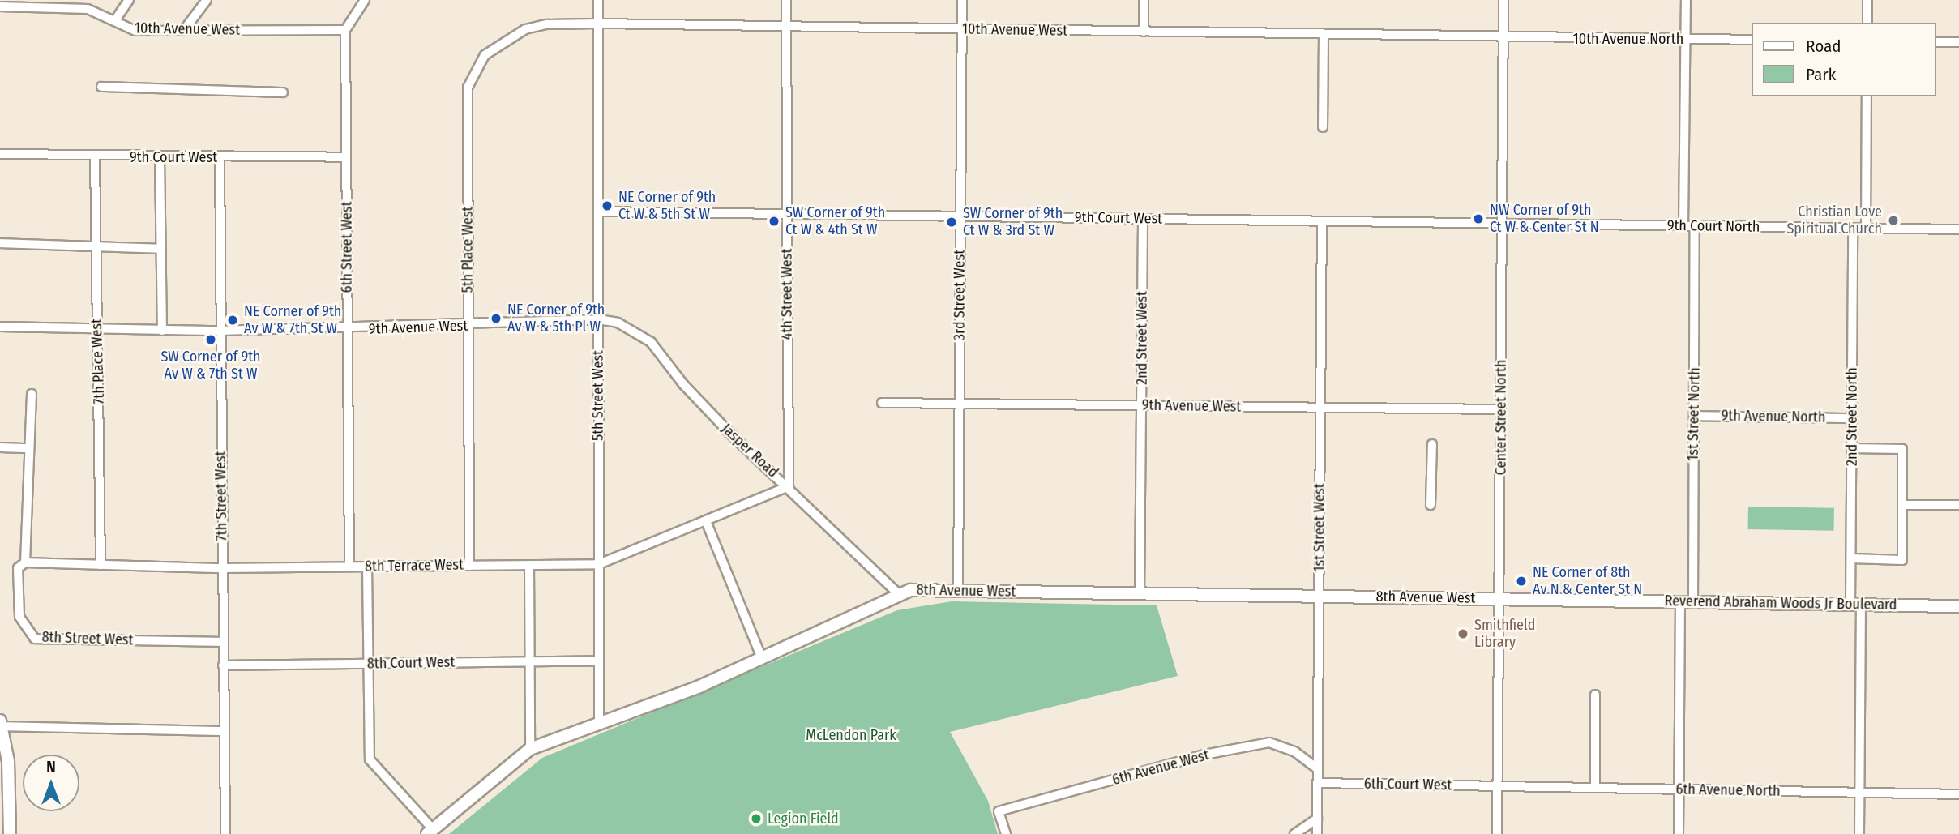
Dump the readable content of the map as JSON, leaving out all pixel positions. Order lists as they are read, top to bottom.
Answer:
{
  "streets": {
    "main road": ["8th Avenue West", "Reverend Abraham Woods Jr Boulevard"],
    "street": [
      "10th Avenue West",
      "10th Avenue North",
      "9th Court West",
      "9th Court North",
      "6th Street West",
      "5th Place West",
      "4th Street West",
      "3rd Street West",
      "9th Avenue West",
      "2nd Street West",
      "7th Place West",
      "5th Street West",
      "1st Street North",
      "9th Avenue North",
      "2nd Street North",
      "Center Street North",
      "Jasper Road",
      "7th Street West",
      "1st Street West",
      "8th Terrace West",
      "8th Street West",
      "8th Court West",
      "6th Avenue West",
      "6th Court West",
      "6th Avenue North"
    ]
  },
  "crossings": [
    ["10th Avenue West", "10th Avenue North"],
    ["10th Avenue West", "6th Street West"],
    ["10th Avenue West", "5th Place West"],
    ["10th Avenue West", "4th Street West"],
    ["10th Avenue West", "3rd Street West"],
    ["10th Avenue West", "5th Street West"],
    ["10th Avenue West", "Center Street North"],
    ["10th Avenue North", "Center Street North"],
    ["9th Court West", "9th Court North"],
    ["9th Court West", "6th Street West"],
    ["9th Court West", "4th Street West"],
    ["9th Court West", "3rd Street West"],
    ["9th Court West", "2nd Street West"],
    ["9th Court West", "7th Place West"],
    ["9th Court West", "5th Street West"],
    ["9th Court West", "Center Street North"],
    ["9th Court West", "7th Street West"],
    ["9th Court West", "1st Street West"],
    ["9th Court North", "1st Street North"],
    ["9th Court North", "2nd Street North"],
    ["9th Court North", "Center Street North"],
    ["6th Street West", "9th Avenue West"],
    ["6th Street West", "8th Terrace West"],
    ["5th Place West", "9th Avenue West"],
    ["5th Place West", "8th Terrace West"],
    ["4th Street West", "Jasper Road"],
    ["4th Street West", "8th Terrace West"],
    ["3rd Street West", "9th Avenue West"],
    ["3rd Street West", "8th Avenue West"],
    ["9th Avenue West", "2nd Street West"],
    ["9th Avenue West", "7th Place West"],
    ["9th Avenue West", "5th Street West"],
    ["9th Avenue West", "Center Street North"],
    ["9th Avenue West", "Jasper Road"],
    ["9th Avenue West", "7th Street West"],
    ["9th Avenue West", "1st Street West"],
    ["2nd Street West", "8th Avenue West"],
    ["7th Place West", "8th Terrace West"],
    ["5th Street West", "Jasper Road"],
    ["5th Street West", "8th Terrace West"],
    ["5th Street West", "8th Avenue West"],
    ["5th Street West", "8th Court West"],
    ["1st Street North", "9th Avenue North"],
    ["1st Street North", "Reverend Abraham Woods Jr Boulevard"],
    ["9th Avenue North", "2nd Street North"],
    ["2nd Street North", "Reverend Abraham Woods Jr Boulevard"],
    ["2nd Street North", "6th Avenue North"],
    ["Center Street North", "8th Avenue West"],
    ["Center Street North", "Reverend Abraham Woods Jr Boulevard"],
    ["Center Street North", "6th Court West"],
    ["Center Street North", "6th Avenue North"],
    ["Jasper Road", "8th Terrace West"],
    ["Jasper Road", "8th Avenue West"],
    ["7th Street West", "8th Terrace West"],
    ["7th Street West", "8th Street West"],
    ["7th Street West", "8th Court West"],
    ["1st Street West", "8th Avenue West"],
    ["1st Street West", "6th Avenue West"],
    ["1st Street West", "6th Court West"],
    ["8th Terrace West", "8th Street West"],
    ["8th Avenue West", "Reverend Abraham Woods Jr Boulevard"],
    ["6th Court West", "6th Avenue North"]
  ],
  "parks": ["McLendon Park"],
  "places": [
    "NE Corner of 9th Ct W & 5th St W",
    "NW Corner of 9th Ct W & Center St N",
    "Christian Love Spiritual Church",
    "SW Corner of 9th Ct W & 4th St W",
    "SW Corner of 9th Ct W & 3rd St W",
    "NE Corner of 9th Av W & 5th Pl W",
    "NE Corner of 9th Av W & 7th St W",
    "SW Corner of 9th Av W & 7th St W",
    "NE Corner of 8th Av N & Center St N",
    "Smithfield Library",
    "Legion Field"
  ],
  "legend": ["Road", "Park"],
  "north": "top"
}
